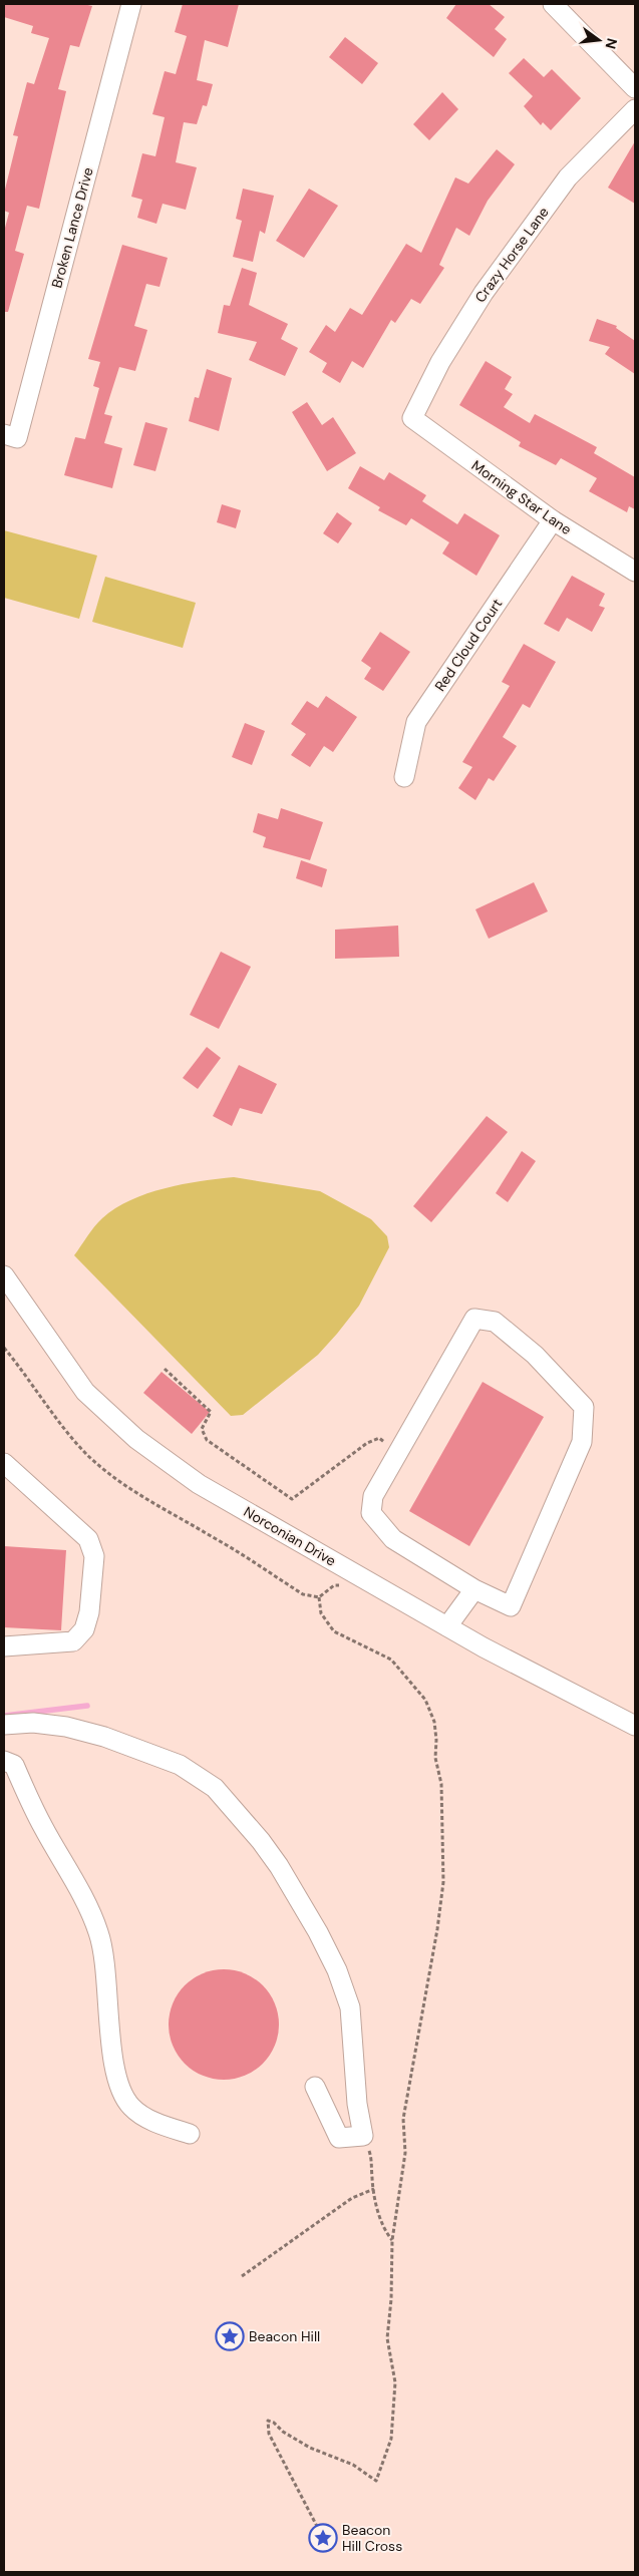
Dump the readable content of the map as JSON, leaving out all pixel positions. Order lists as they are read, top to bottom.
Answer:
{
  "streets": {
    "street": [
      "Broken Lance Drive",
      "Crazy Horse Lane",
      "Morning Star Lane",
      "Red Cloud Court",
      "Norconian Drive"
    ]
  },
  "crossings": [
    ["Crazy Horse Lane", "Morning Star Lane"],
    ["Morning Star Lane", "Red Cloud Court"]
  ],
  "places": {
    "place": ["Beacon Hill", "Beacon Hill Cross"]
  },
  "north": "right"
}
